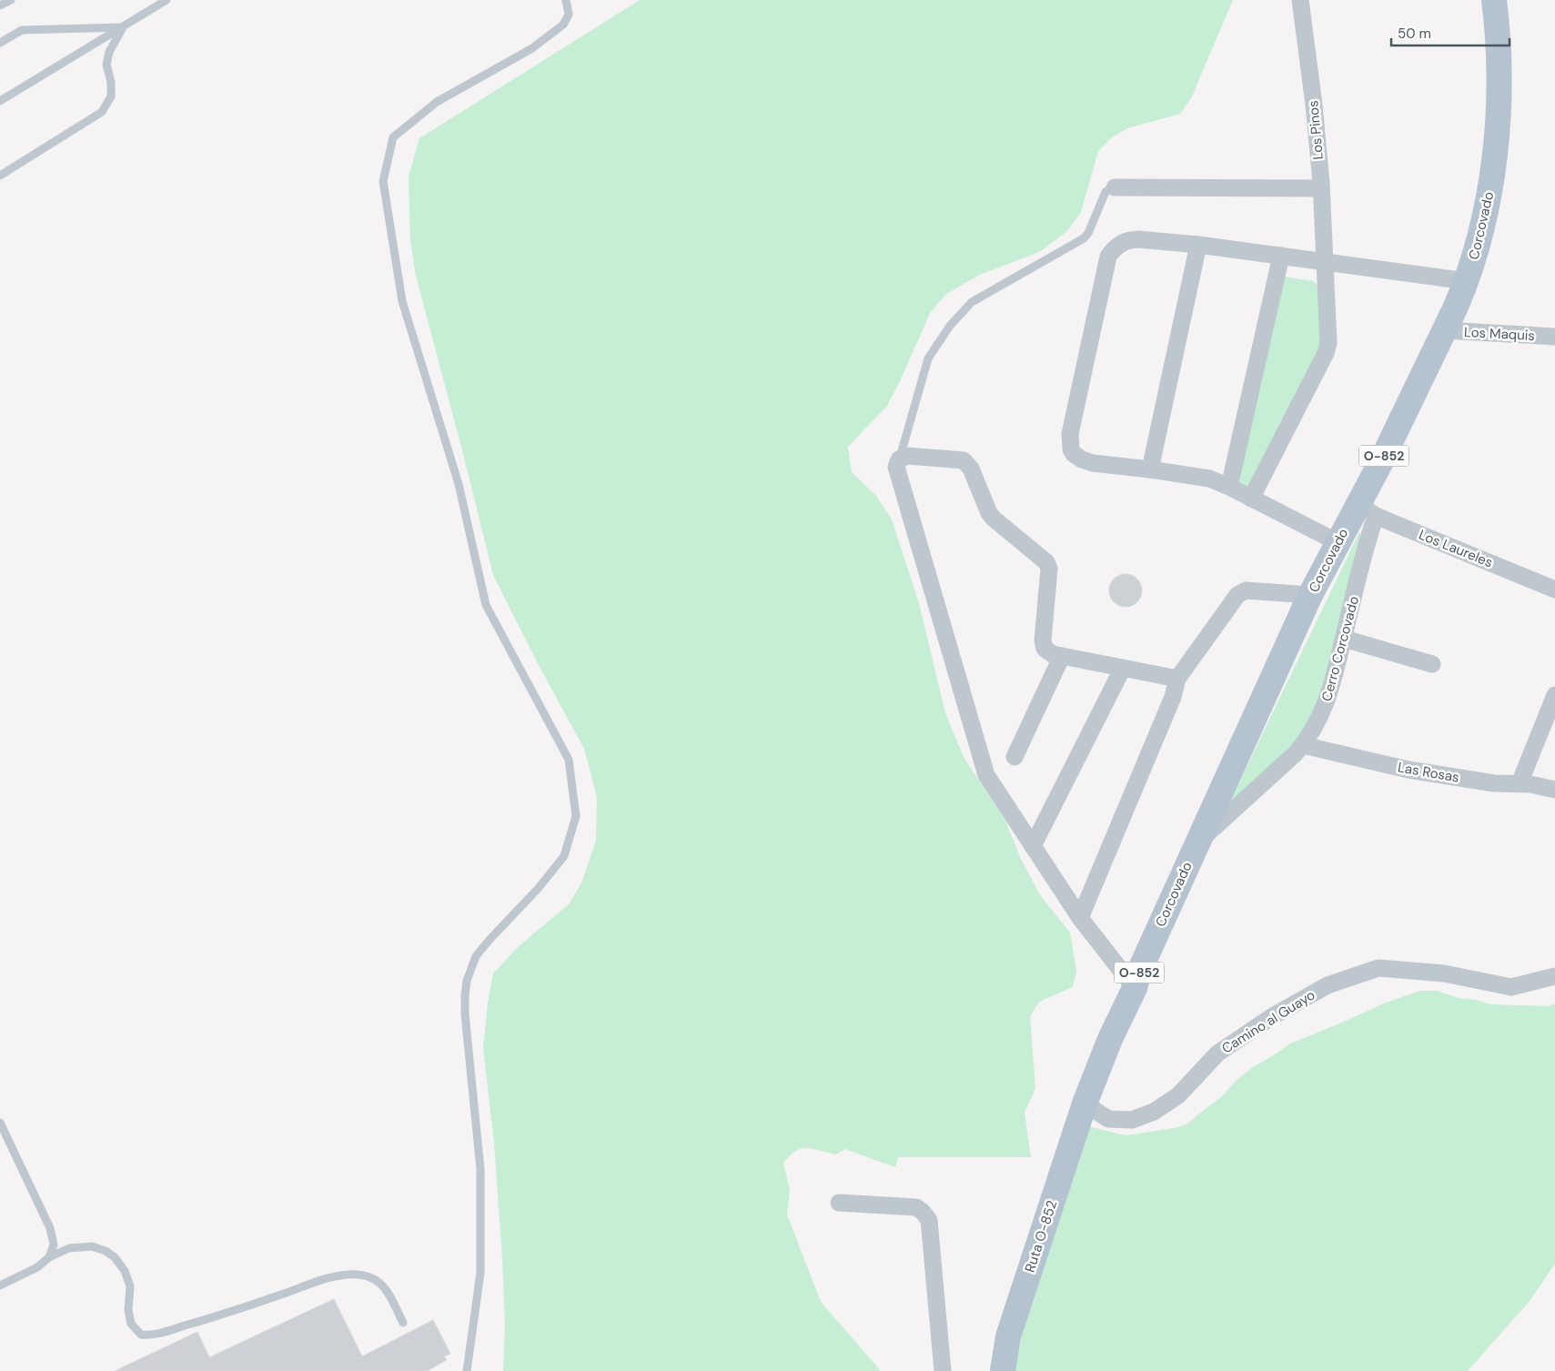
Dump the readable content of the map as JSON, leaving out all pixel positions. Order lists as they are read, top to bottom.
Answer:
{
  "streets": {
    "main road": ["Corcovado", "O-852", "Ruta O-852"],
    "street": [
      "Los Pinos",
      "Los Maquis",
      "Los Laureles",
      "Cerro Corcovado",
      "Las Rosas",
      "Camino al Guayo"
    ]
  },
  "crossings": [
    ["Corcovado", "Los Maquis"],
    ["Corcovado", "Los Laureles"],
    ["Corcovado", "Cerro Corcovado"],
    ["Corcovado", "Camino al Guayo"],
    ["Corcovado", "Ruta O-852"],
    ["Los Laureles", "Cerro Corcovado"],
    ["Cerro Corcovado", "Las Rosas"],
    ["Camino al Guayo", "Ruta O-852"]
  ],
  "scale_bar": "50 m"
}
